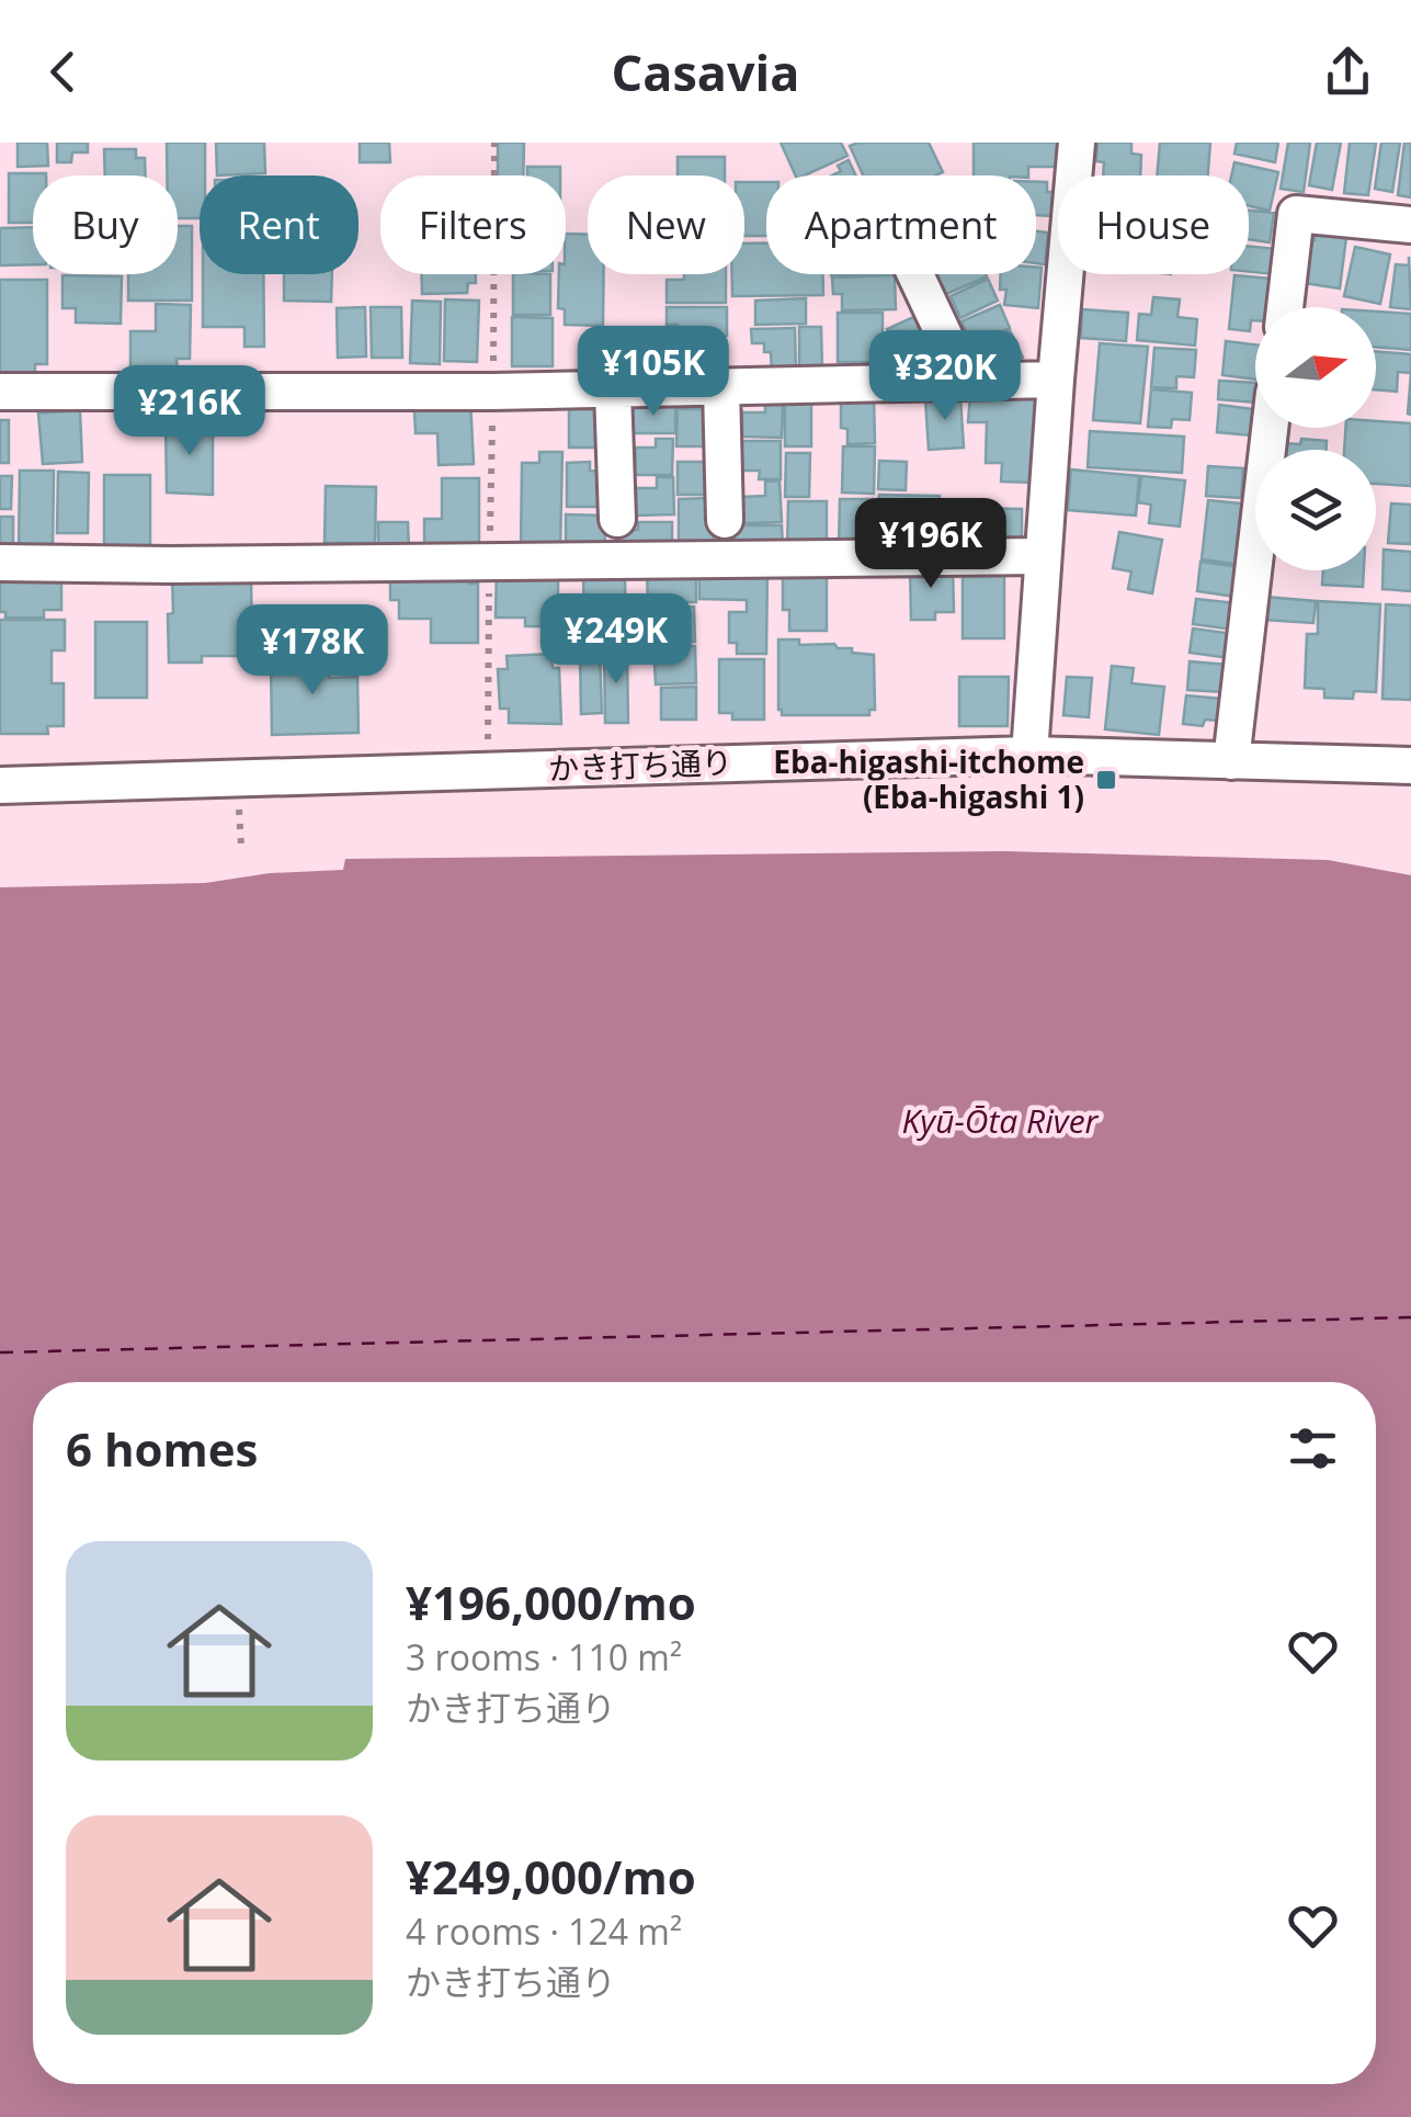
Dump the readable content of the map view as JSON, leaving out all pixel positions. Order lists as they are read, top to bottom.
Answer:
{
  "streets": {
    "street": ["かき打ち通り"]
  },
  "water": ["Kyū-Ōta River"],
  "places": {
    "transit": ["Eba-higashi-itchome (Eba-higashi 1)"]
  },
  "north": "right",
  "page": {
    "header": "Casavia",
    "chip": [
      "Buy",
      "Rent",
      "Filters",
      "New",
      "Apartment",
      "House"
    ],
    "price": [
      "¥105K",
      "¥320K",
      "¥216K",
      "¥196K",
      "¥249K",
      "¥178K"
    ],
    "heading": "6 homes",
    "list": [
      {
        "name": "¥196,000/mo",
        "note": "3 rooms · 110 m² · かき打ち通り"
      },
      {
        "name": "¥249,000/mo",
        "note": "4 rooms · 124 m² · かき打ち通り"
      }
    ]
  }
}
